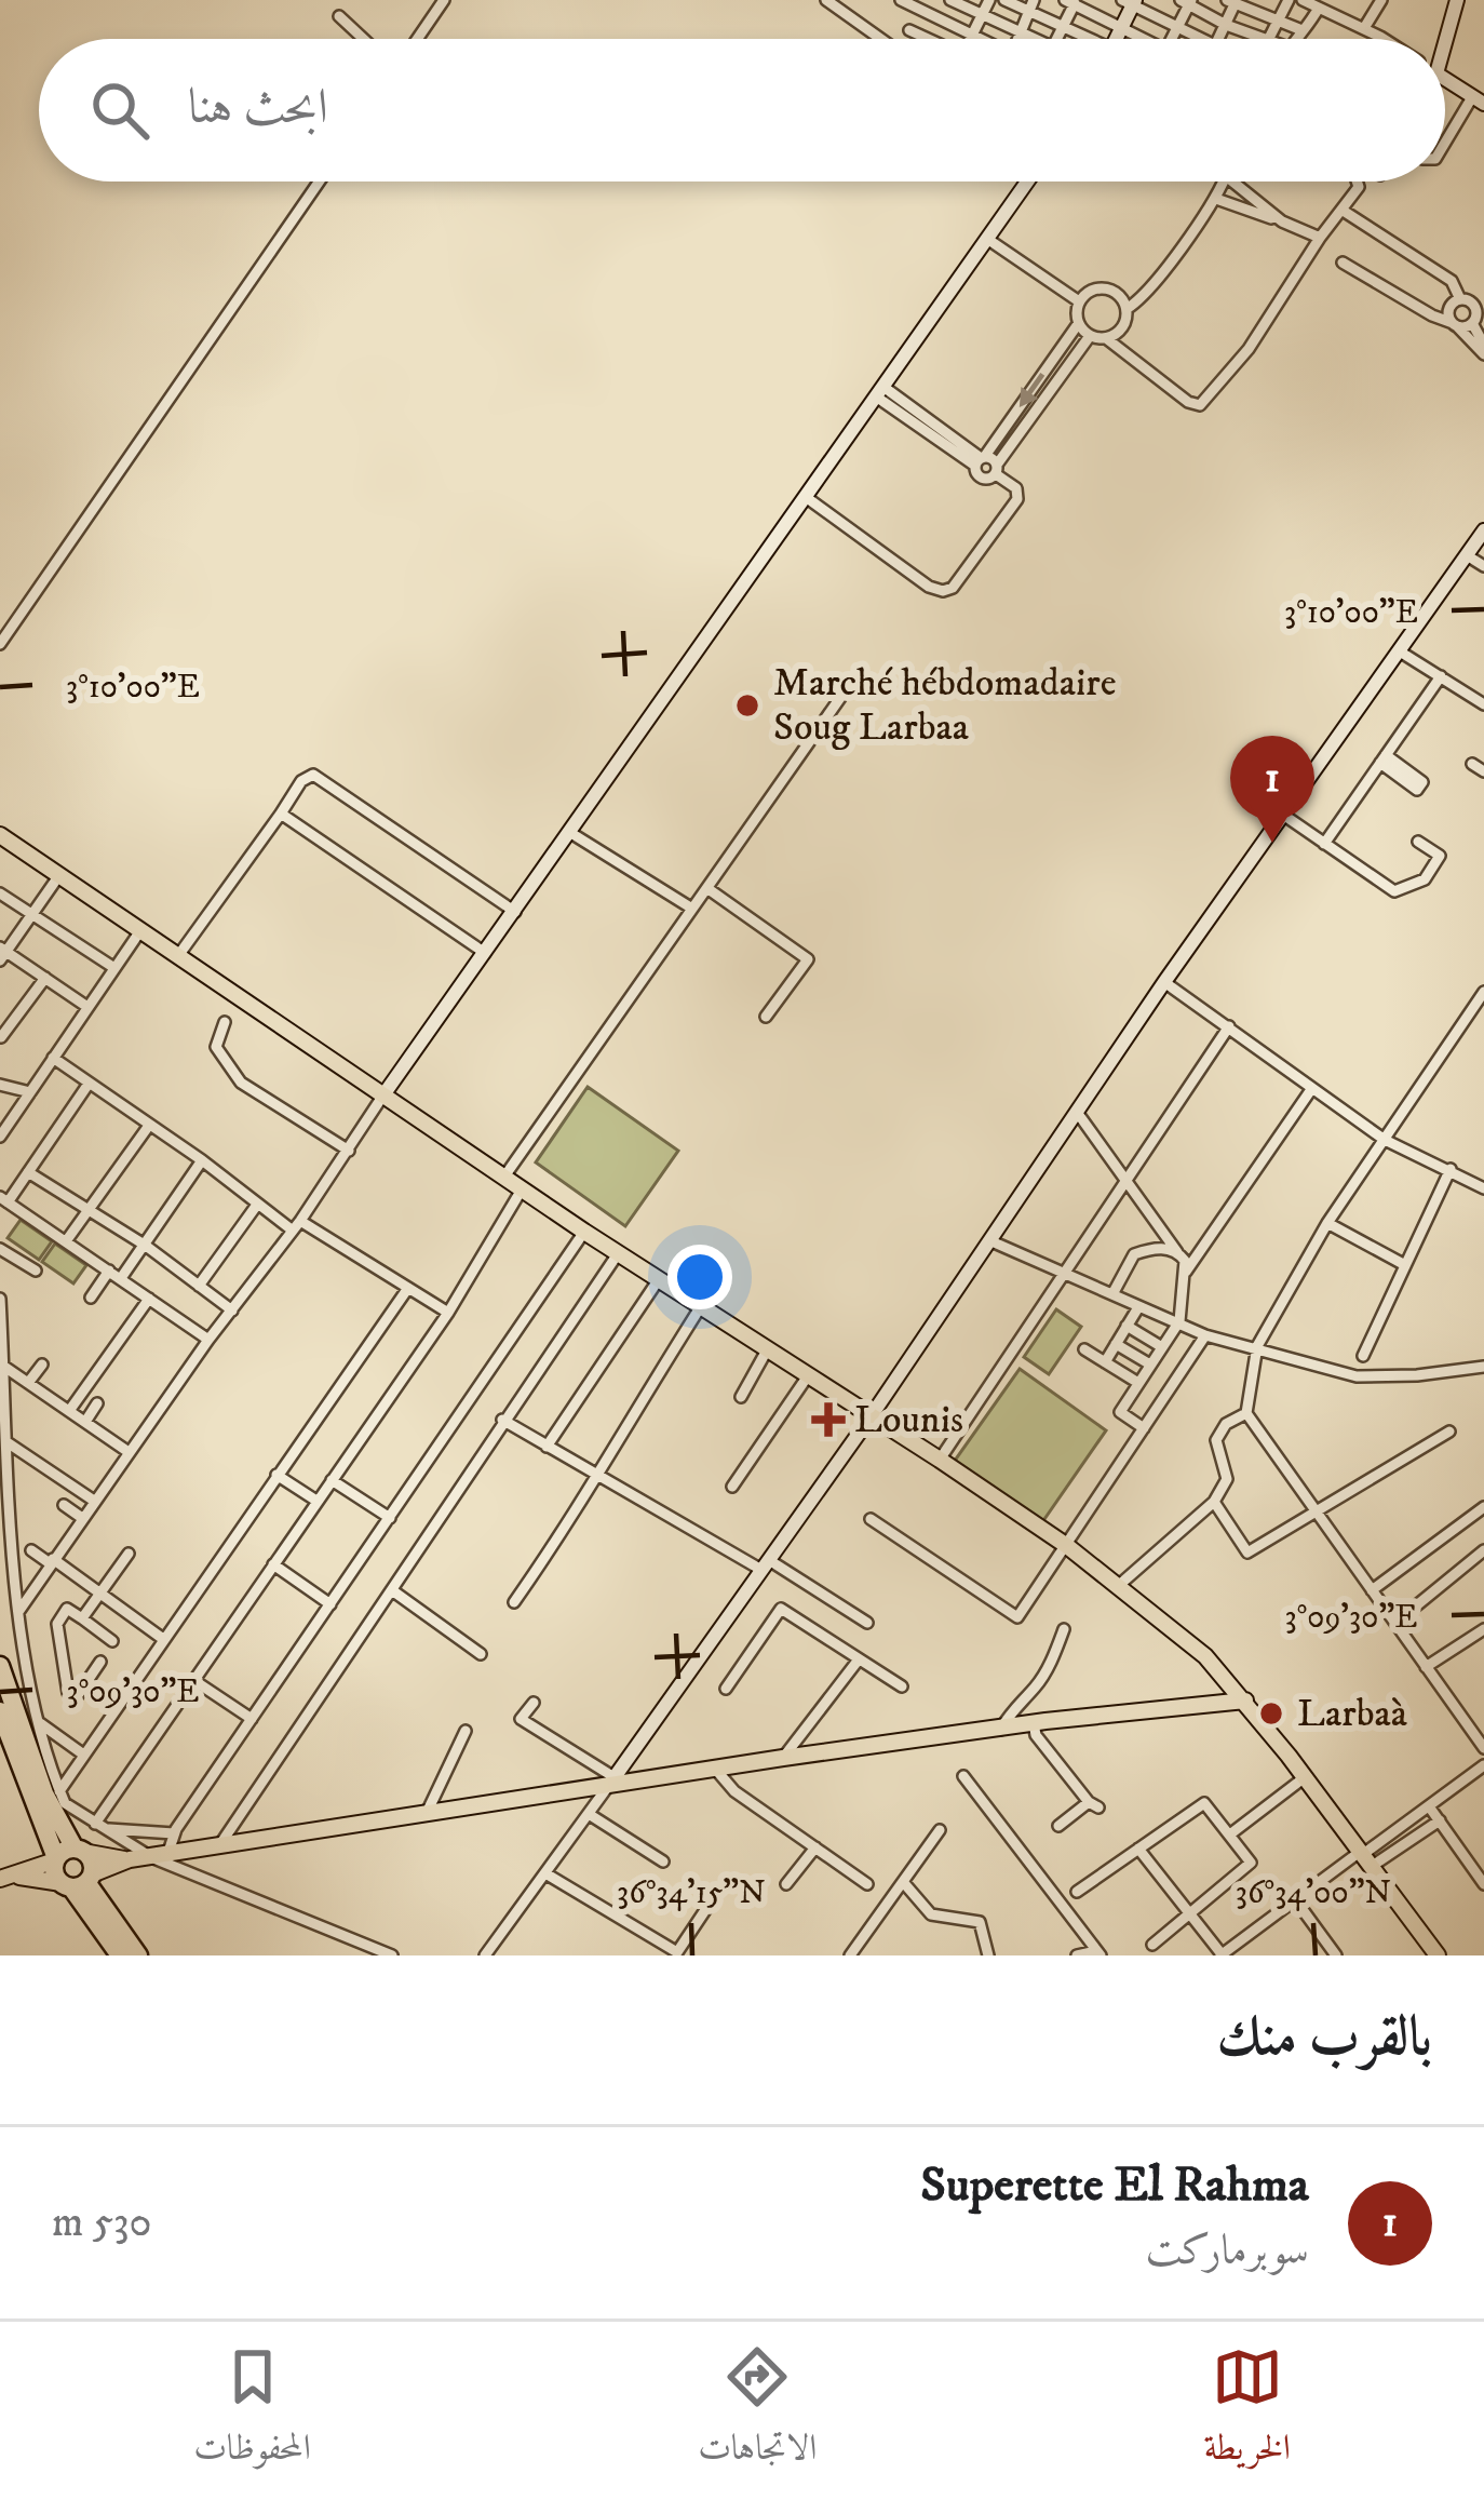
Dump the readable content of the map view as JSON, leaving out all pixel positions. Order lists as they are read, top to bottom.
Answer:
{
  "places": {
    "other": ["Marché hébdomadaire Soug Larbaa", "Larbaà"],
    "health": ["Lounis"]
  },
  "page": {
    "search": "ابحث هنا",
    "pins": "1",
    "heading": "بالقرب منك",
    "list": [
      {
        "mark": "1",
        "name": "Superette El Rahma",
        "note": "سوبرماركت",
        "value": "530 m"
      }
    ],
    "nav": ["الخريطة", "الاتجاهات", "المحفوظات"]
  },
  "coordinates": [
    "3°10'00\"E",
    "3°09'30\"E",
    "36°34'15\"N",
    "36°34'00\"N"
  ]
}
